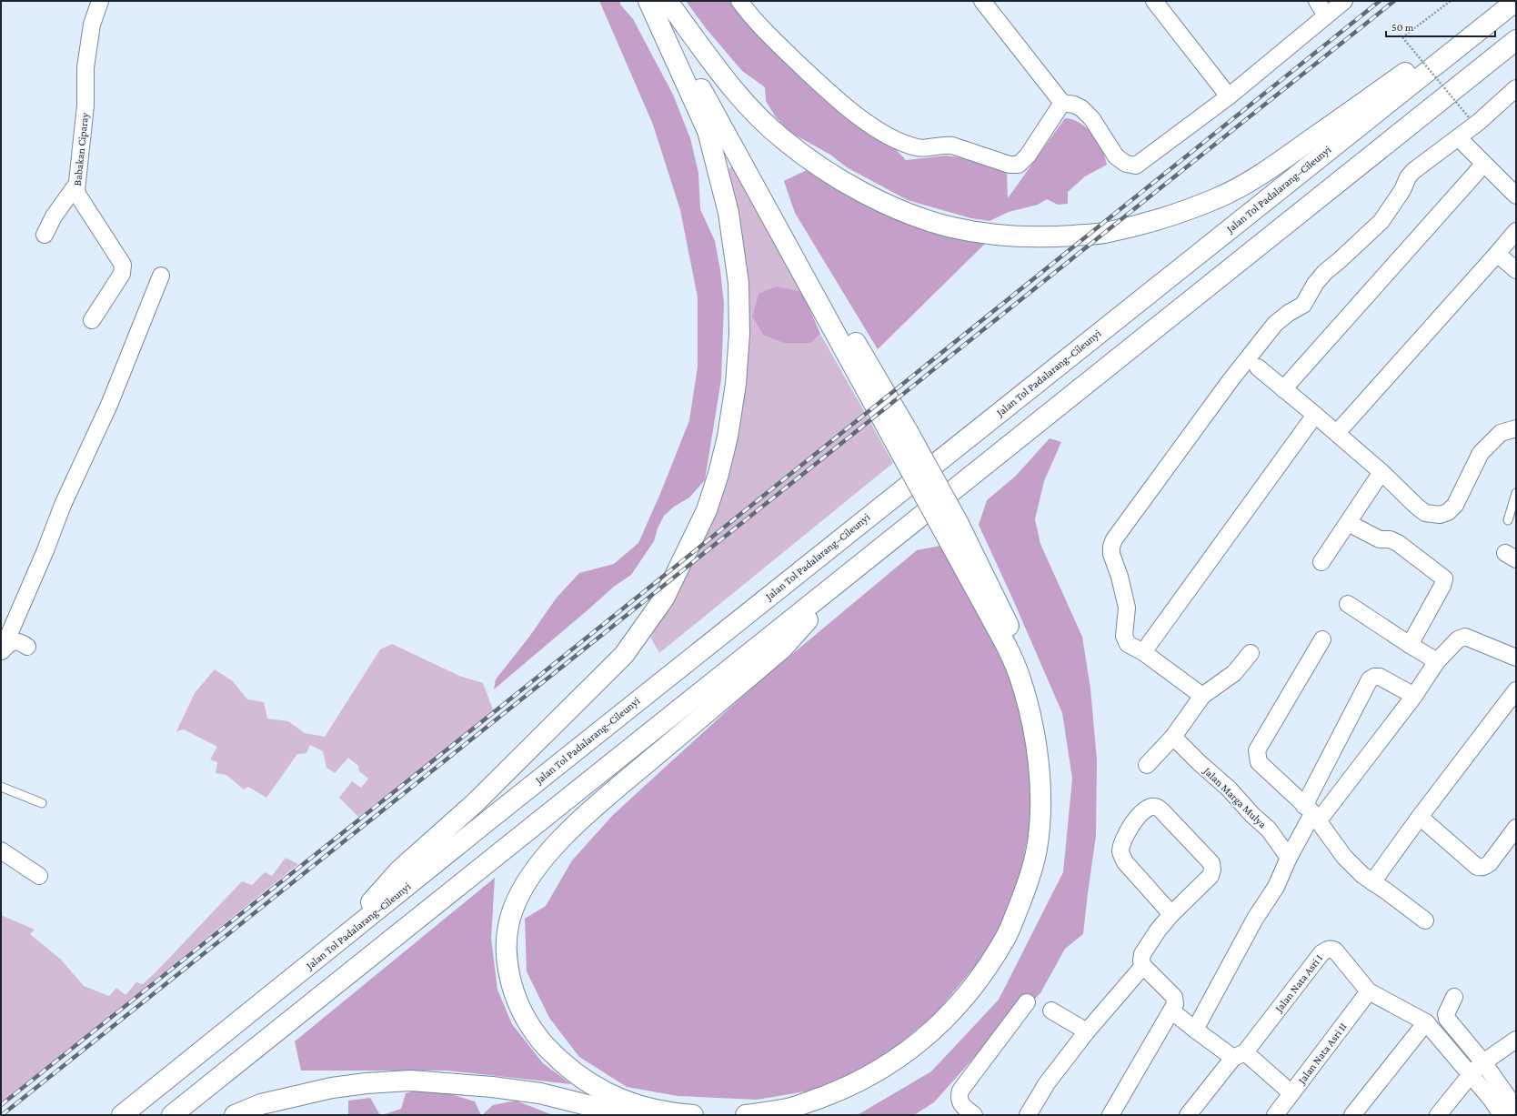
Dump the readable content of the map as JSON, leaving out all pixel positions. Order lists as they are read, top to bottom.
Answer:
{
  "streets": {
    "highway": ["Jalan Tol Padalarang–Cileunyi"],
    "street": [
      "Babakan Ciparay",
      "Jalan Marga Mulya",
      "Jalan Nata Asri I",
      "Jalan Nata Asri II"
    ]
  },
  "crossings": [
    ["Jalan Nata Asri I", "Jalan Nata Asri II"]
  ],
  "scale_bar": "50 m"
}
